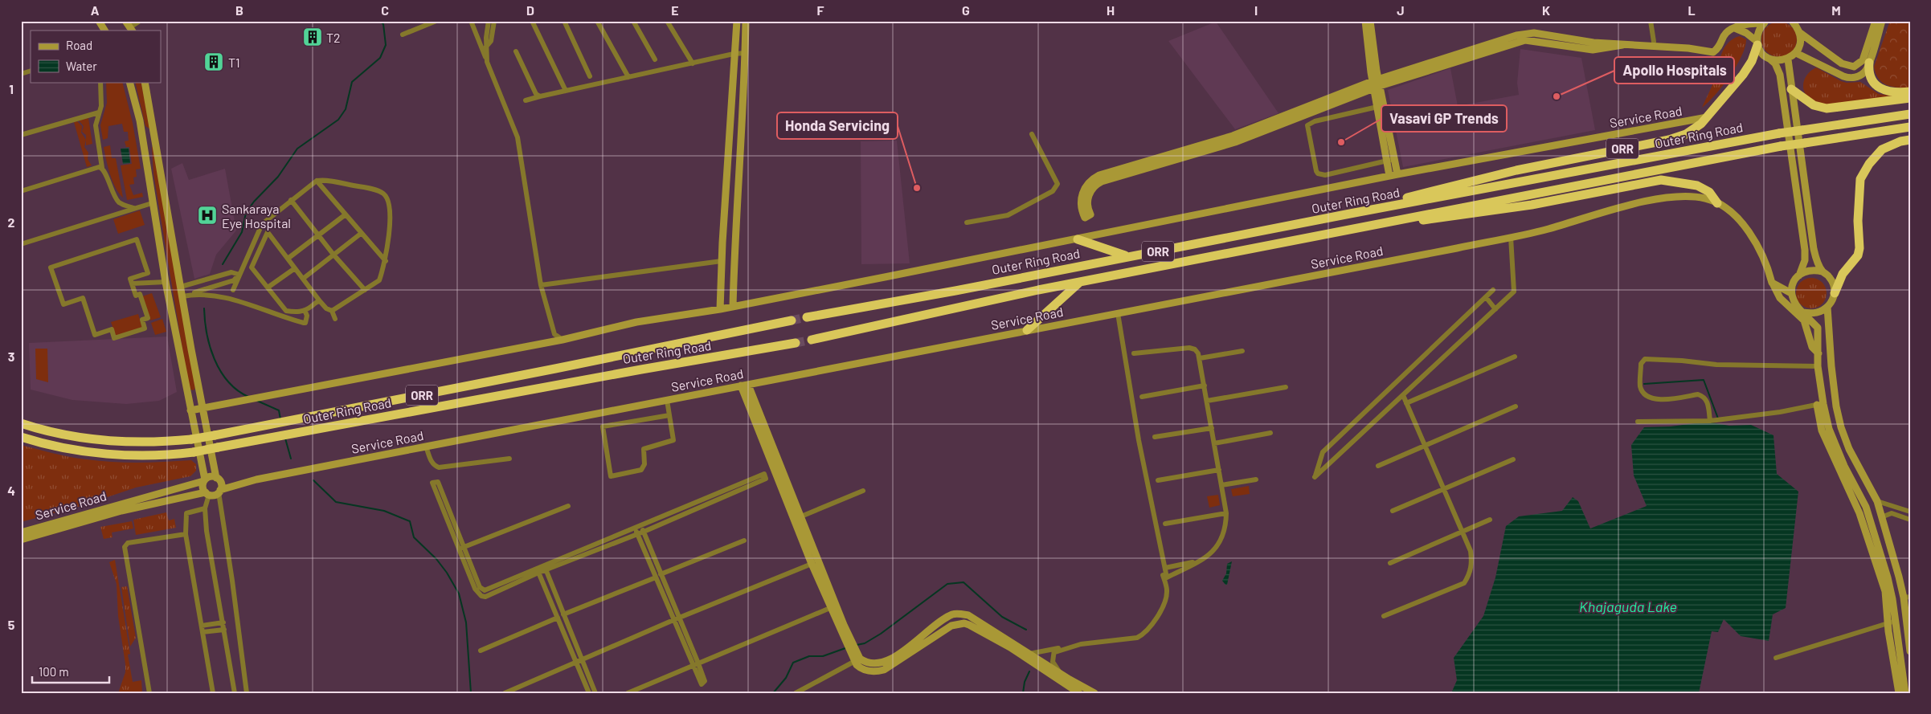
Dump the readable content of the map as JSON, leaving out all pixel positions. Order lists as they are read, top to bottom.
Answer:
{
  "streets": {
    "highway": ["Outer Ring Road", "ORR"],
    "main road": ["Service Road"]
  },
  "crossings": [
    ["Service Road", "ORR"],
    ["Outer Ring Road", "ORR"]
  ],
  "water": ["Khajaguda Lake"],
  "places": {
    "building": ["T2", "T1"],
    "other": ["Apollo Hospitals", "Vasavi GP Trends", "Honda Servicing"],
    "hospital": ["Sankaraya Eye Hospital"]
  },
  "legend": ["Road", "Water"],
  "scale_bar": "100 m",
  "grid": {
    "columns": [
      "A",
      "B",
      "C",
      "D",
      "E",
      "F",
      "G",
      "H",
      "I",
      "J",
      "K",
      "L",
      "M"
    ],
    "rows": [
      "1",
      "2",
      "3",
      "4",
      "5"
    ]
  }
}
